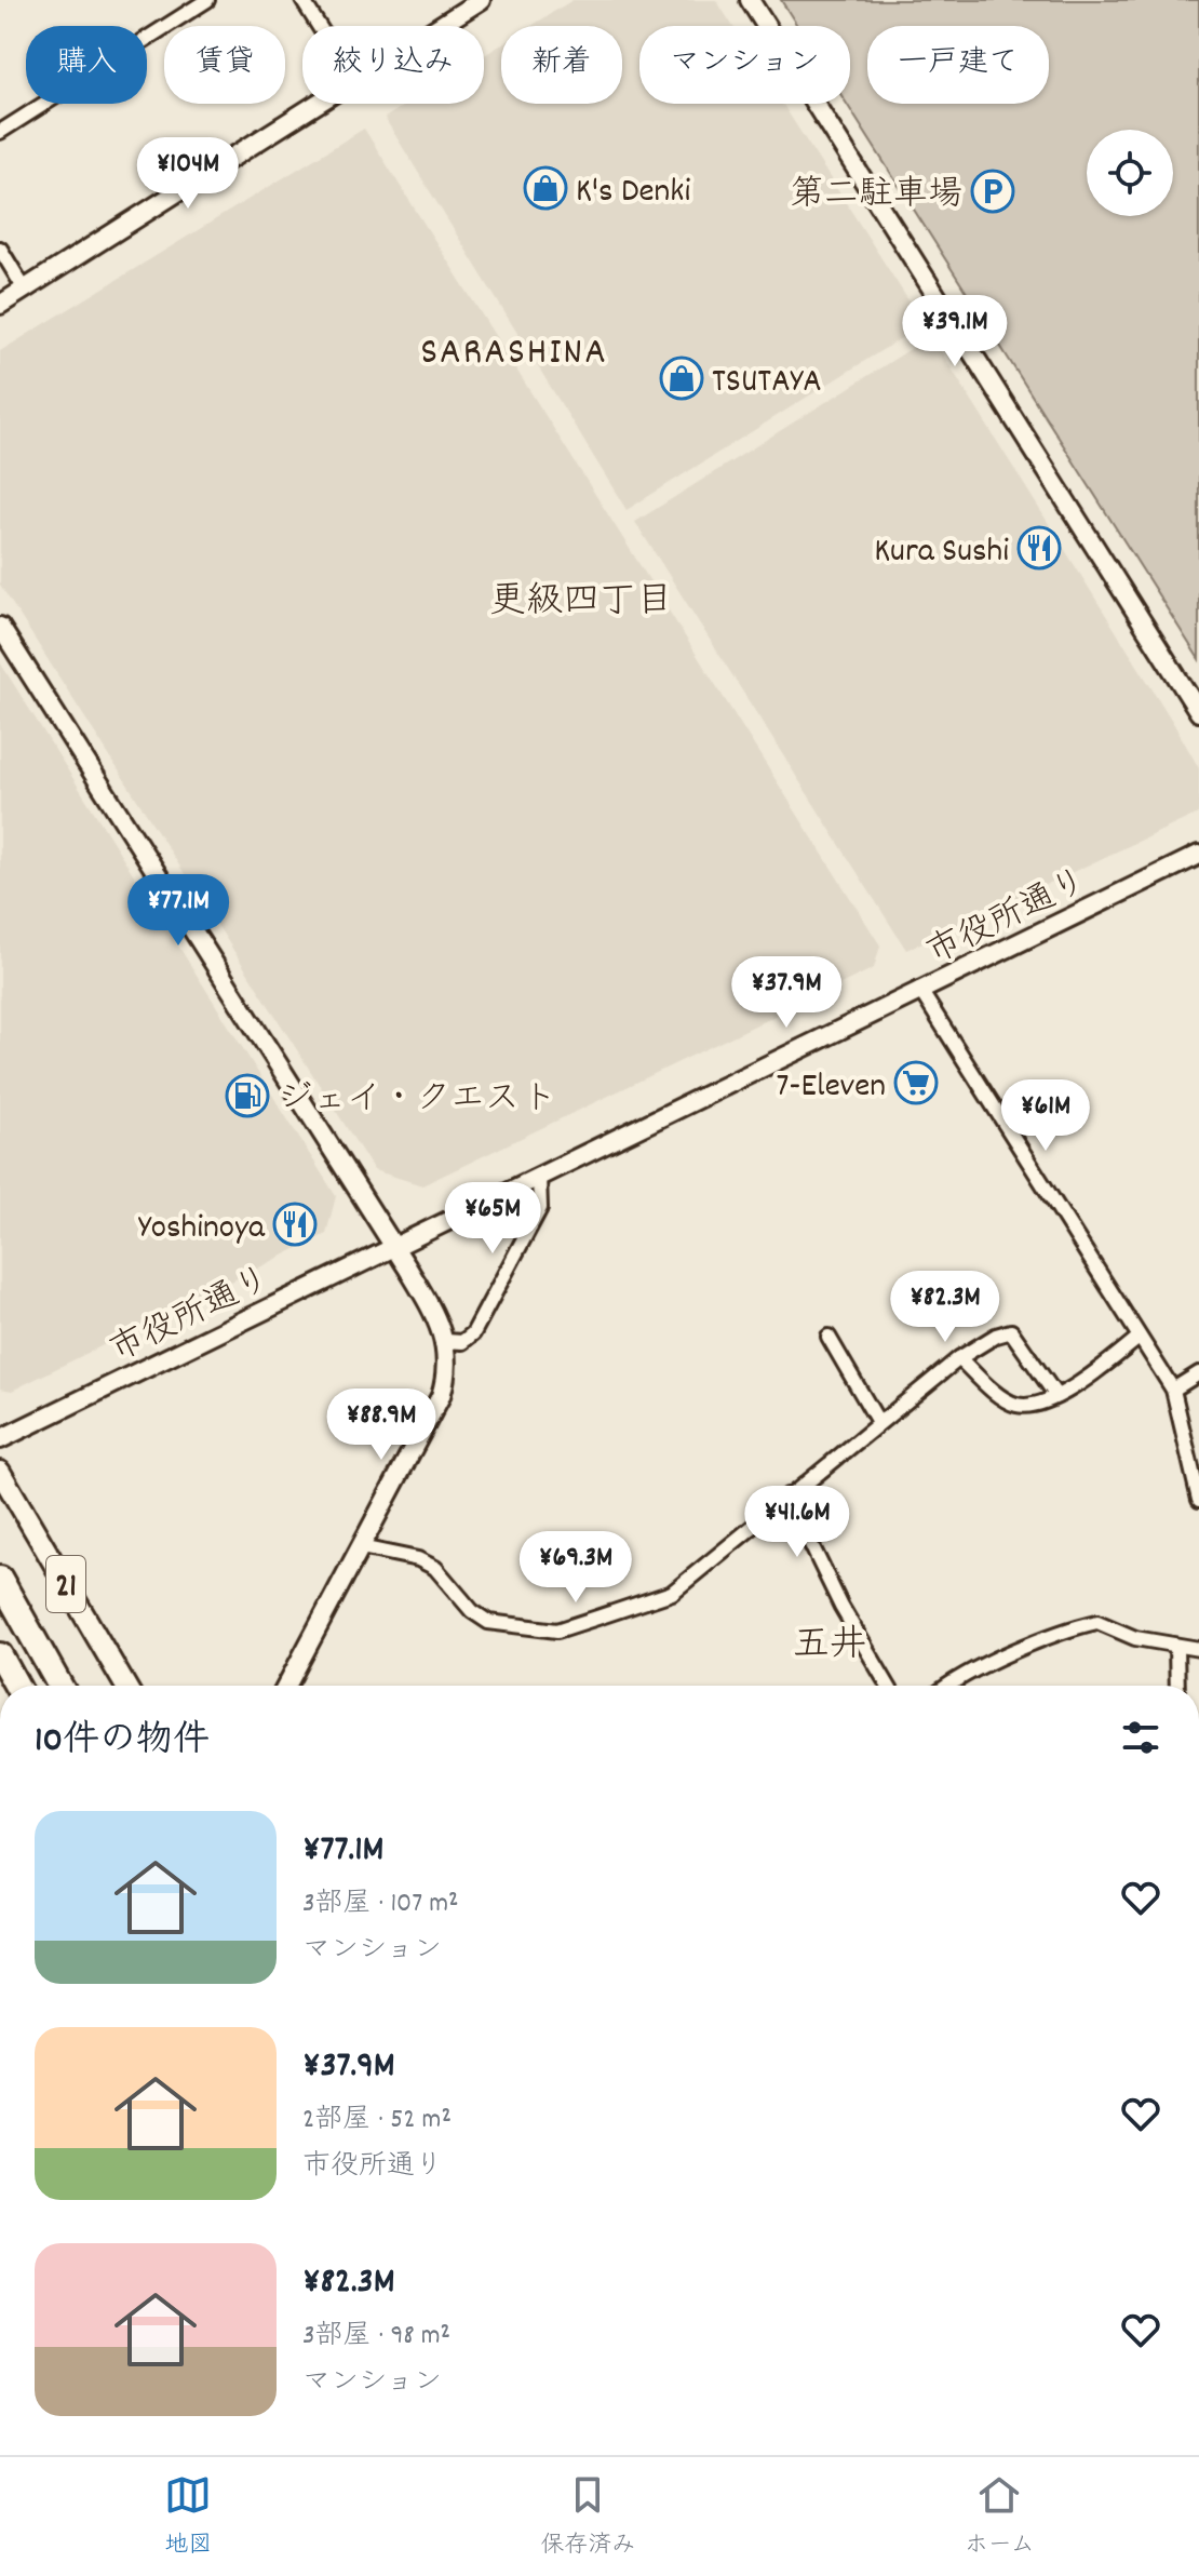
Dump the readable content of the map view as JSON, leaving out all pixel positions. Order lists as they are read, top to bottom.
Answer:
{
  "streets": {
    "main road": ["21"],
    "street": ["市役所通り"]
  },
  "districts": ["SARASHINA", "更級四丁目", "五井"],
  "places": {
    "shop": ["K's Denki", "TSUTAYA"],
    "parking": ["第二駐車場"],
    "restaurant": ["Kura Sushi", "Yoshinoya"],
    "supermarket": ["7-Eleven"],
    "fuel station": ["ジェイ・クエスト"]
  },
  "page": {
    "chip": [
      "購入",
      "賃貸",
      "絞り込み",
      "新着",
      "マンション",
      "一戸建て"
    ],
    "price": [
      "¥104M",
      "¥39.1M",
      "¥77.1M",
      "¥37.9M",
      "¥61M",
      "¥65M",
      "¥82.3M",
      "¥88.9M",
      "¥41.6M",
      "¥69.3M"
    ],
    "heading": "10件の物件",
    "list": [
      {
        "name": "¥77.1M",
        "note": "3部屋 · 107 m² · マンション"
      },
      {
        "name": "¥37.9M",
        "note": "2部屋 · 52 m² · 市役所通り"
      },
      {
        "name": "¥82.3M",
        "note": "3部屋 · 98 m² · マンション"
      }
    ],
    "tabs": ["地図", "保存済み", "ホーム"]
  }
}
